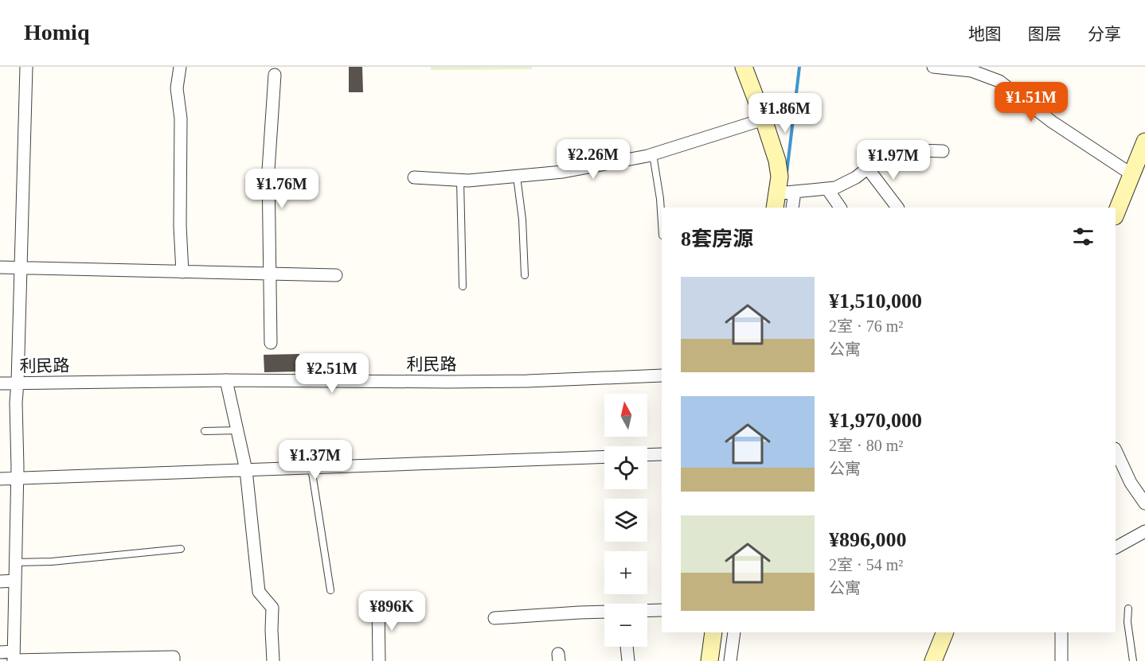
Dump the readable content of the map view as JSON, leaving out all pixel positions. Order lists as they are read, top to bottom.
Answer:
{
  "streets": {
    "street": ["利民路"]
  },
  "north": "top",
  "page": {
    "header": "Homiq",
    "nav": ["地图", "图层", "分享"],
    "price": [
      "¥1.51M",
      "¥1.86M",
      "¥2.26M",
      "¥1.97M",
      "¥1.76M",
      "¥2.51M",
      "¥1.37M",
      "¥896K"
    ],
    "heading": "8套房源",
    "list": [
      {
        "name": "¥1,510,000",
        "note": "2室 · 76 m² · 公寓"
      },
      {
        "name": "¥1,970,000",
        "note": "2室 · 80 m² · 公寓"
      },
      {
        "name": "¥896,000",
        "note": "2室 · 54 m² · 公寓"
      }
    ],
    "map_buttons": ["+", "−"]
  }
}
